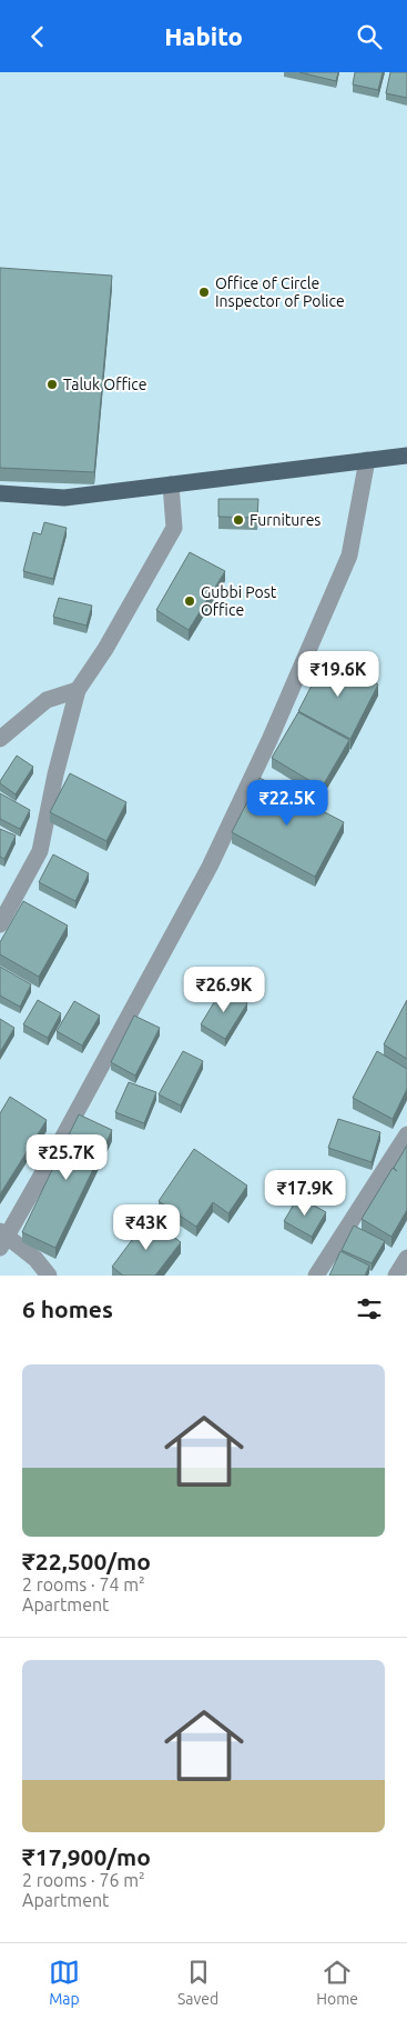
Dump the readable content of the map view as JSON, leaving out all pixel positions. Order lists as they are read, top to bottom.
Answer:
{
  "places": [
    "Office of Circle Inspector of Police",
    "Taluk Office",
    "Furnitures",
    "Gubbi Post Office"
  ],
  "page": {
    "header": "Habito",
    "price": [
      "₹19.6K",
      "₹22.5K",
      "₹26.9K",
      "₹25.7K",
      "₹17.9K",
      "₹43K"
    ],
    "heading": "6 homes",
    "list": [
      {
        "name": "₹22,500/mo",
        "note": "2 rooms · 74 m² · Apartment"
      },
      {
        "name": "₹17,900/mo",
        "note": "2 rooms · 76 m² · Apartment"
      }
    ],
    "tabs": ["Map", "Saved", "Home"]
  }
}
